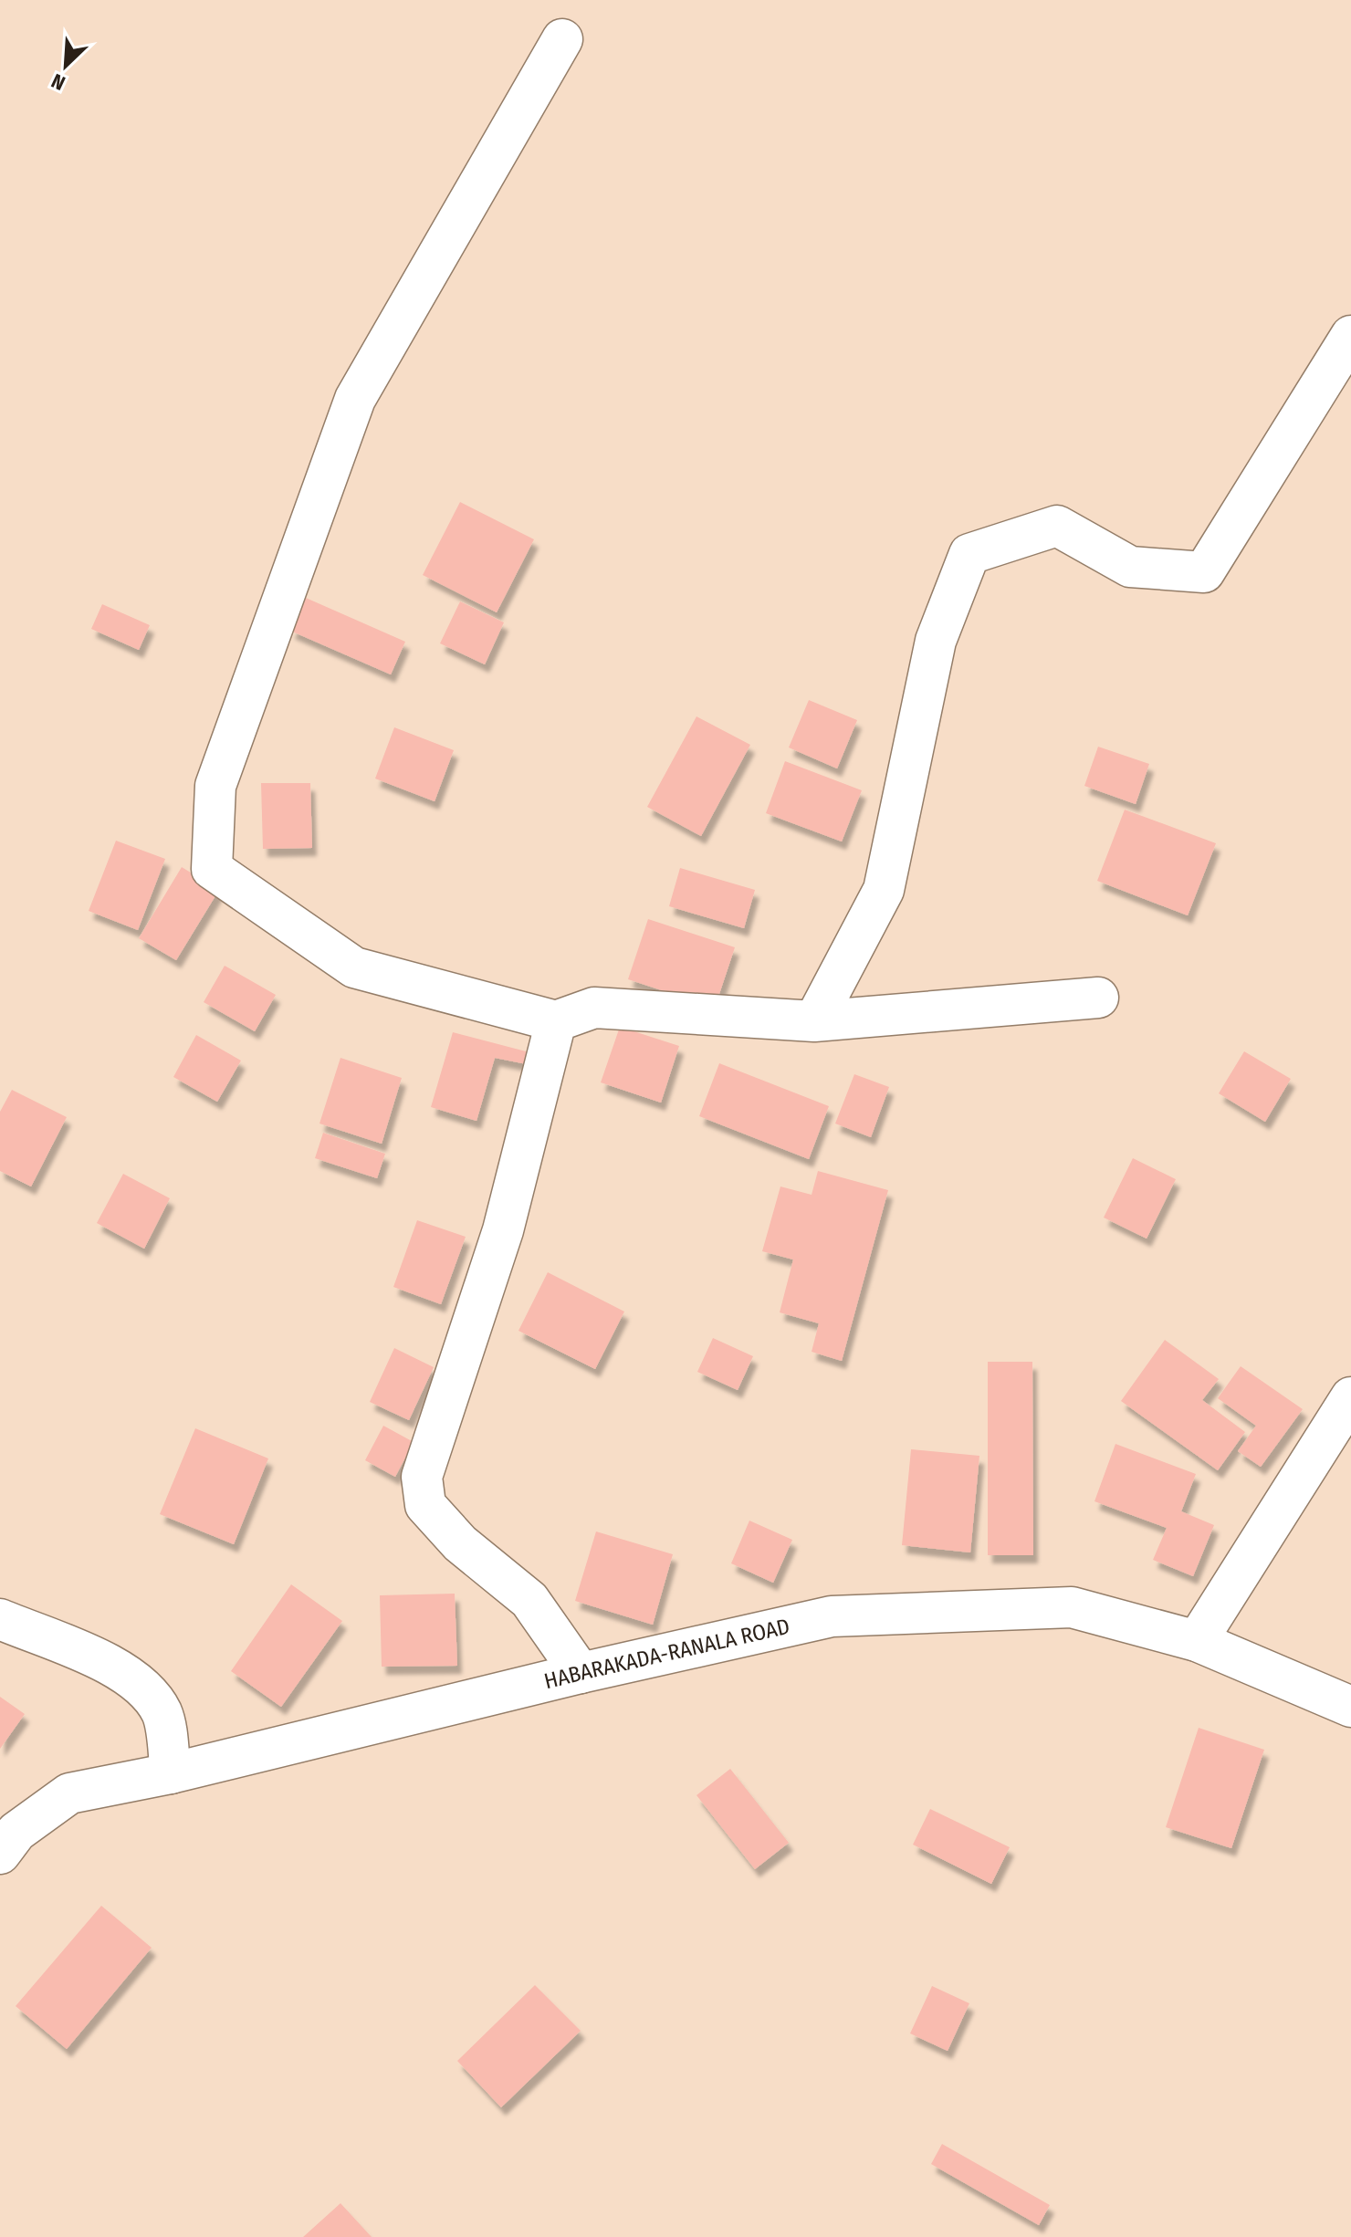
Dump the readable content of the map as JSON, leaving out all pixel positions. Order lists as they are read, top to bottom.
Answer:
{
  "streets": {
    "street": ["HABARAKADA-RANALA ROAD"]
  },
  "north": "bottom left"
}
